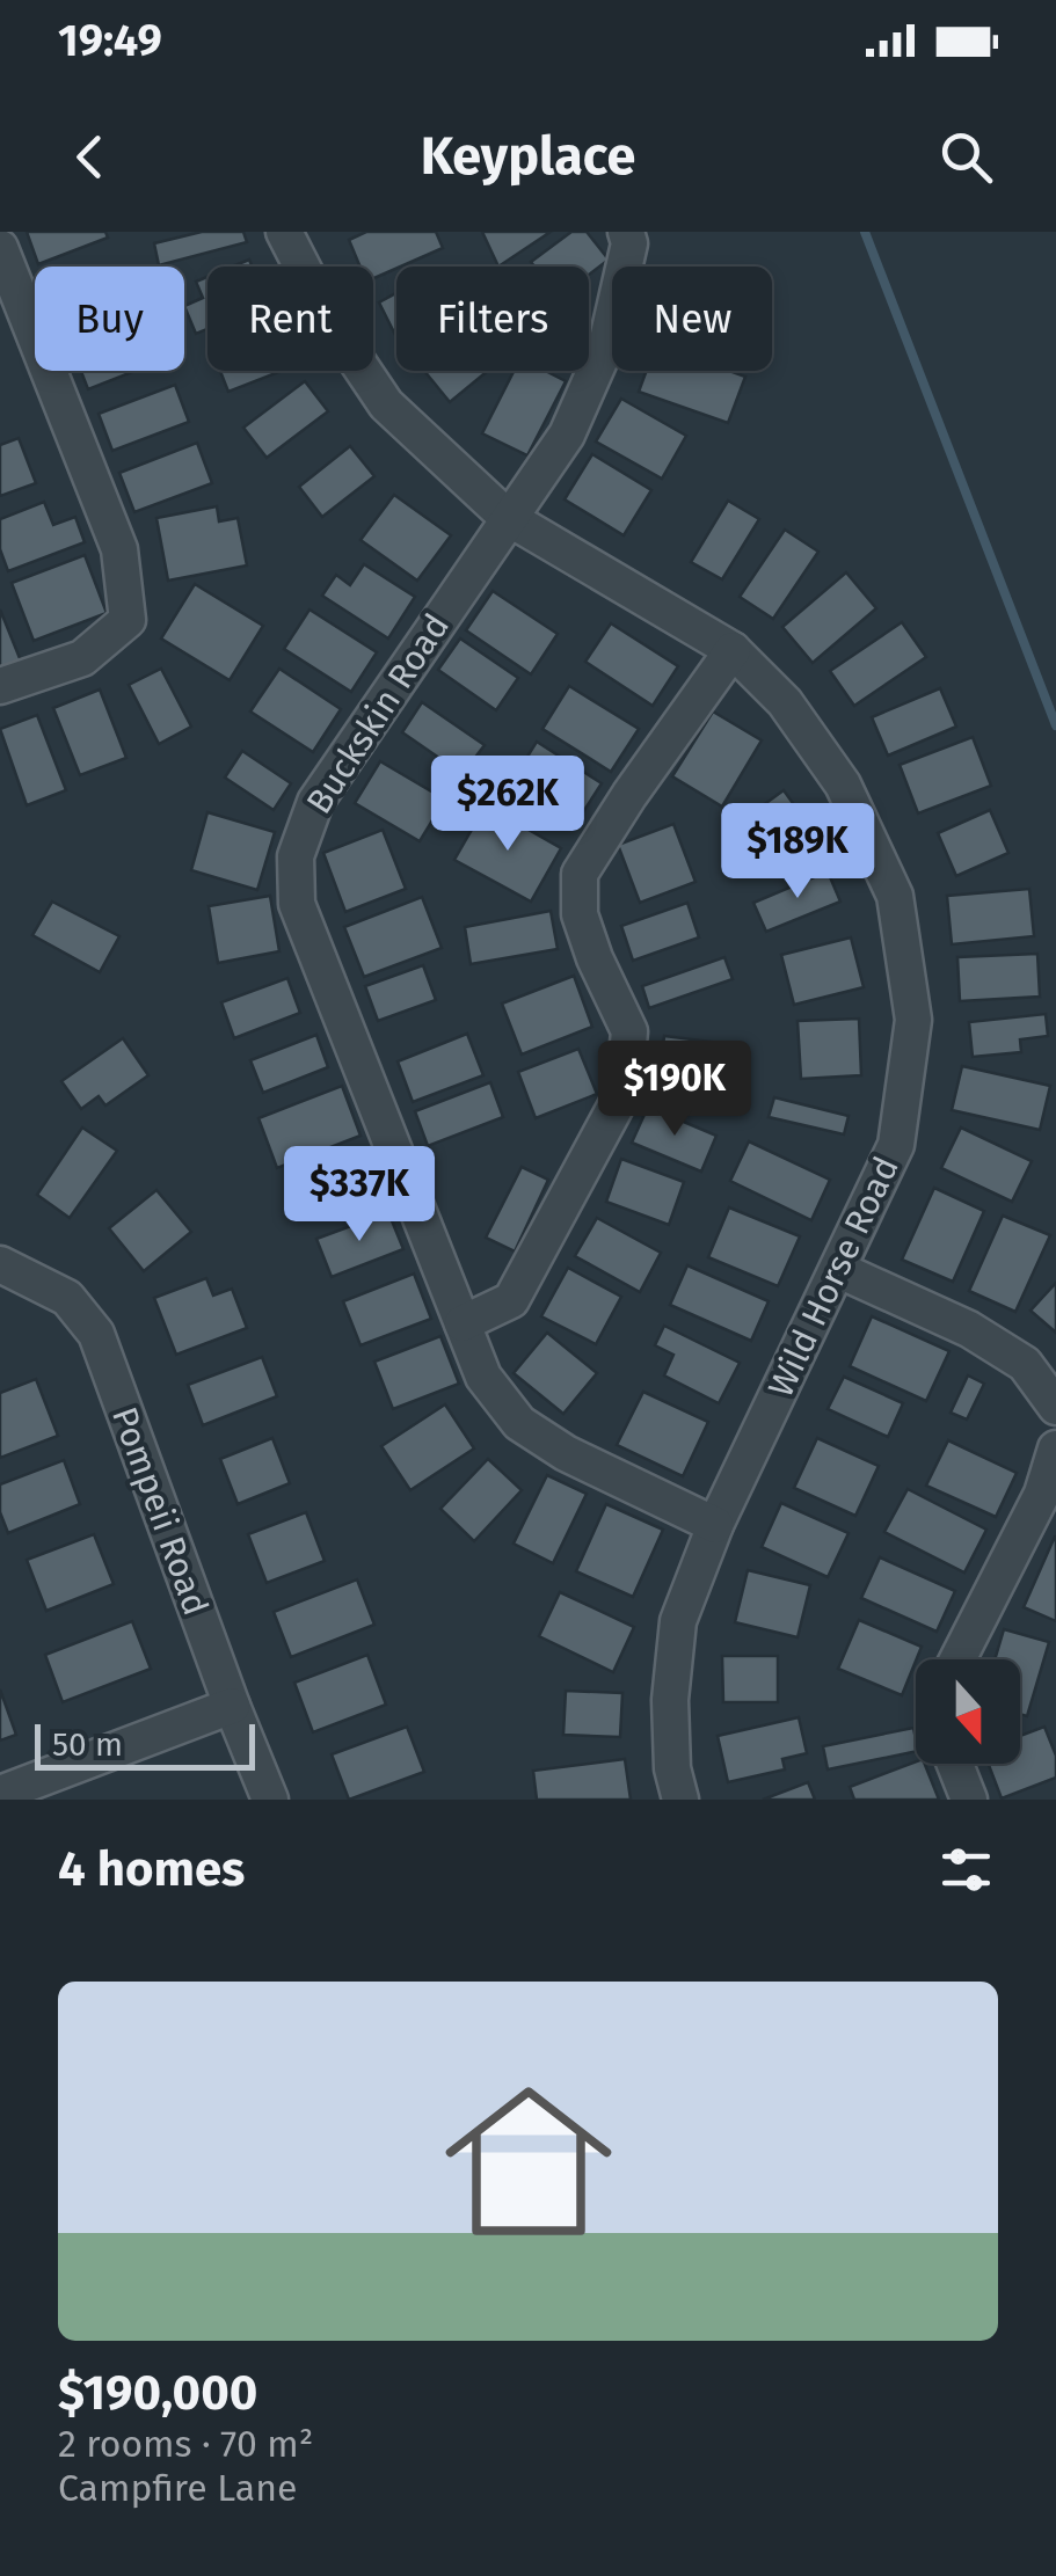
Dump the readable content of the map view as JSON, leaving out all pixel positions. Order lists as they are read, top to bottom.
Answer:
{
  "streets": {
    "street": ["Buckskin Road", "Wild Horse Road", "Pompeii Road"]
  },
  "crossings": [
    ["Buckskin Road", "Wild Horse Road"]
  ],
  "scale_bar": "50 m",
  "north": "bottom",
  "page": {
    "status": "19:49",
    "header": "Keyplace",
    "chip": [
      "Buy",
      "Rent",
      "Filters",
      "New"
    ],
    "price": [
      "$262K",
      "$189K",
      "$190K",
      "$337K"
    ],
    "scale": "50 m",
    "heading": "4 homes",
    "list": [
      {
        "name": "$190,000",
        "note": "2 rooms · 70 m² · Campfire Lane"
      }
    ]
  }
}
